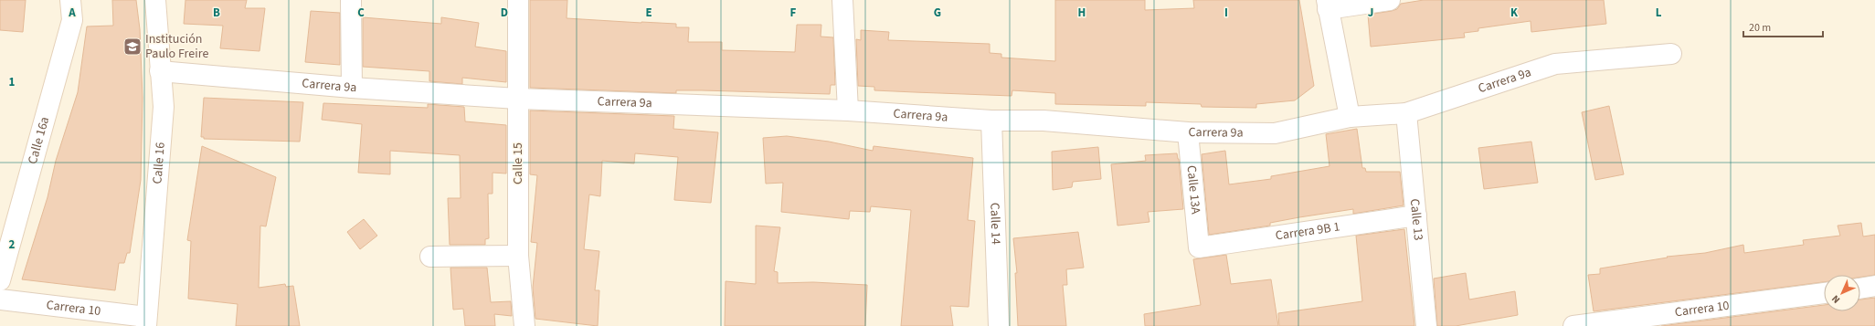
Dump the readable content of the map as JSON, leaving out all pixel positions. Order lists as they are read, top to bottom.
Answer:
{
  "streets": {
    "street": [
      "Carrera 9a",
      "Calle 16a",
      "Calle 16",
      "Calle 15",
      "Calle 13A",
      "Calle 13",
      "Calle 14",
      "Carrera 9B 1",
      "Carrera 10"
    ]
  },
  "crossings": [
    ["Carrera 9a", "Calle 16"],
    ["Carrera 9a", "Calle 15"],
    ["Carrera 9a", "Calle 13A"],
    ["Carrera 9a", "Calle 13"],
    ["Carrera 9a", "Calle 14"],
    ["Calle 16", "Carrera 10"],
    ["Calle 13A", "Carrera 9B 1"],
    ["Calle 13", "Carrera 9B 1"]
  ],
  "places": {
    "school or university": ["Institución Paulo Freire"]
  },
  "scale_bar": "20 m",
  "north": "bottom left",
  "grid": {
    "columns": [
      "A",
      "B",
      "C",
      "D",
      "E",
      "F",
      "G",
      "H",
      "I",
      "J",
      "K",
      "L"
    ],
    "rows": ["1", "2"]
  }
}
